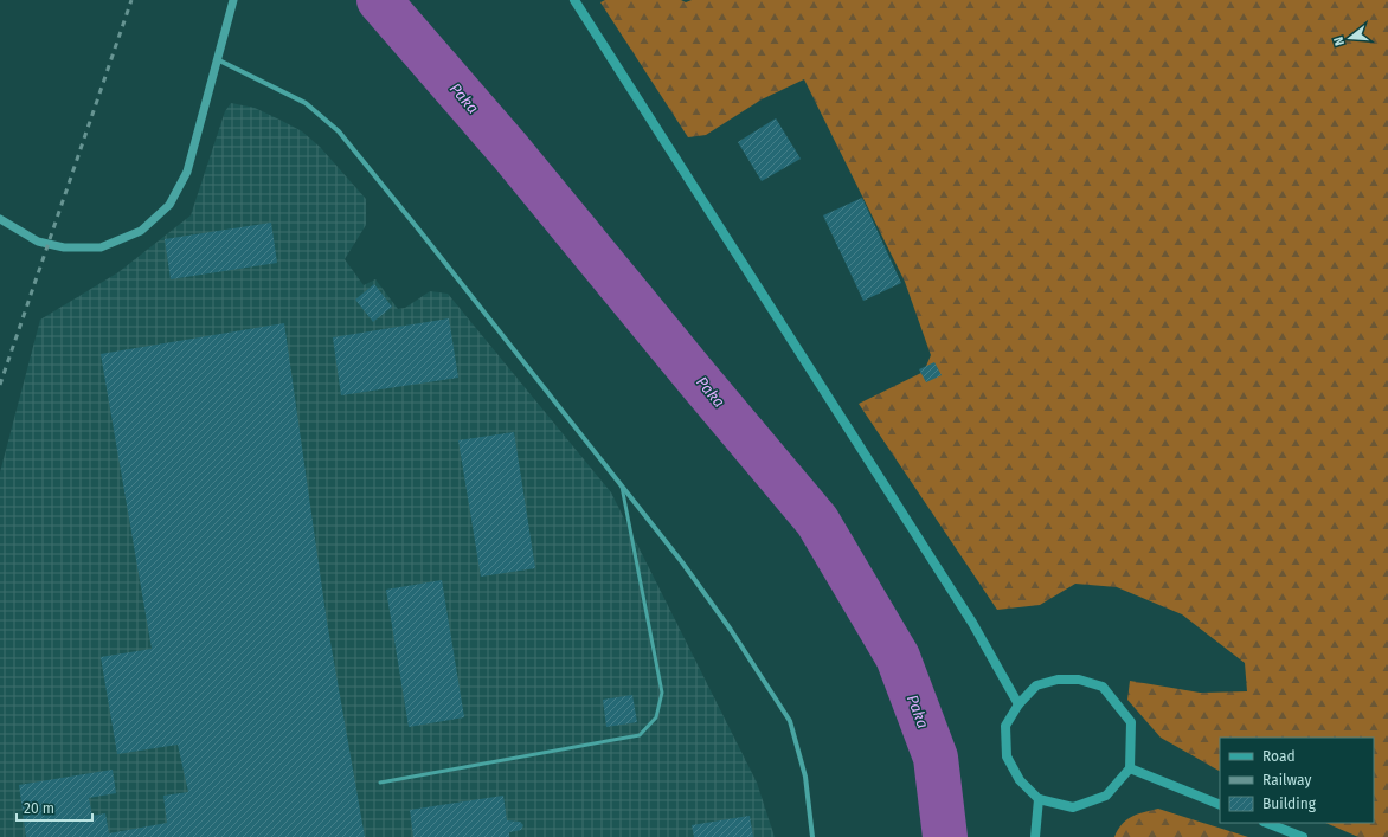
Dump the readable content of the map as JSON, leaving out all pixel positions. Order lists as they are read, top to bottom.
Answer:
{
  "water": ["Paka"],
  "legend": ["Road", "Railway", "Building"],
  "scale_bar": "20 m",
  "north": "left"
}
